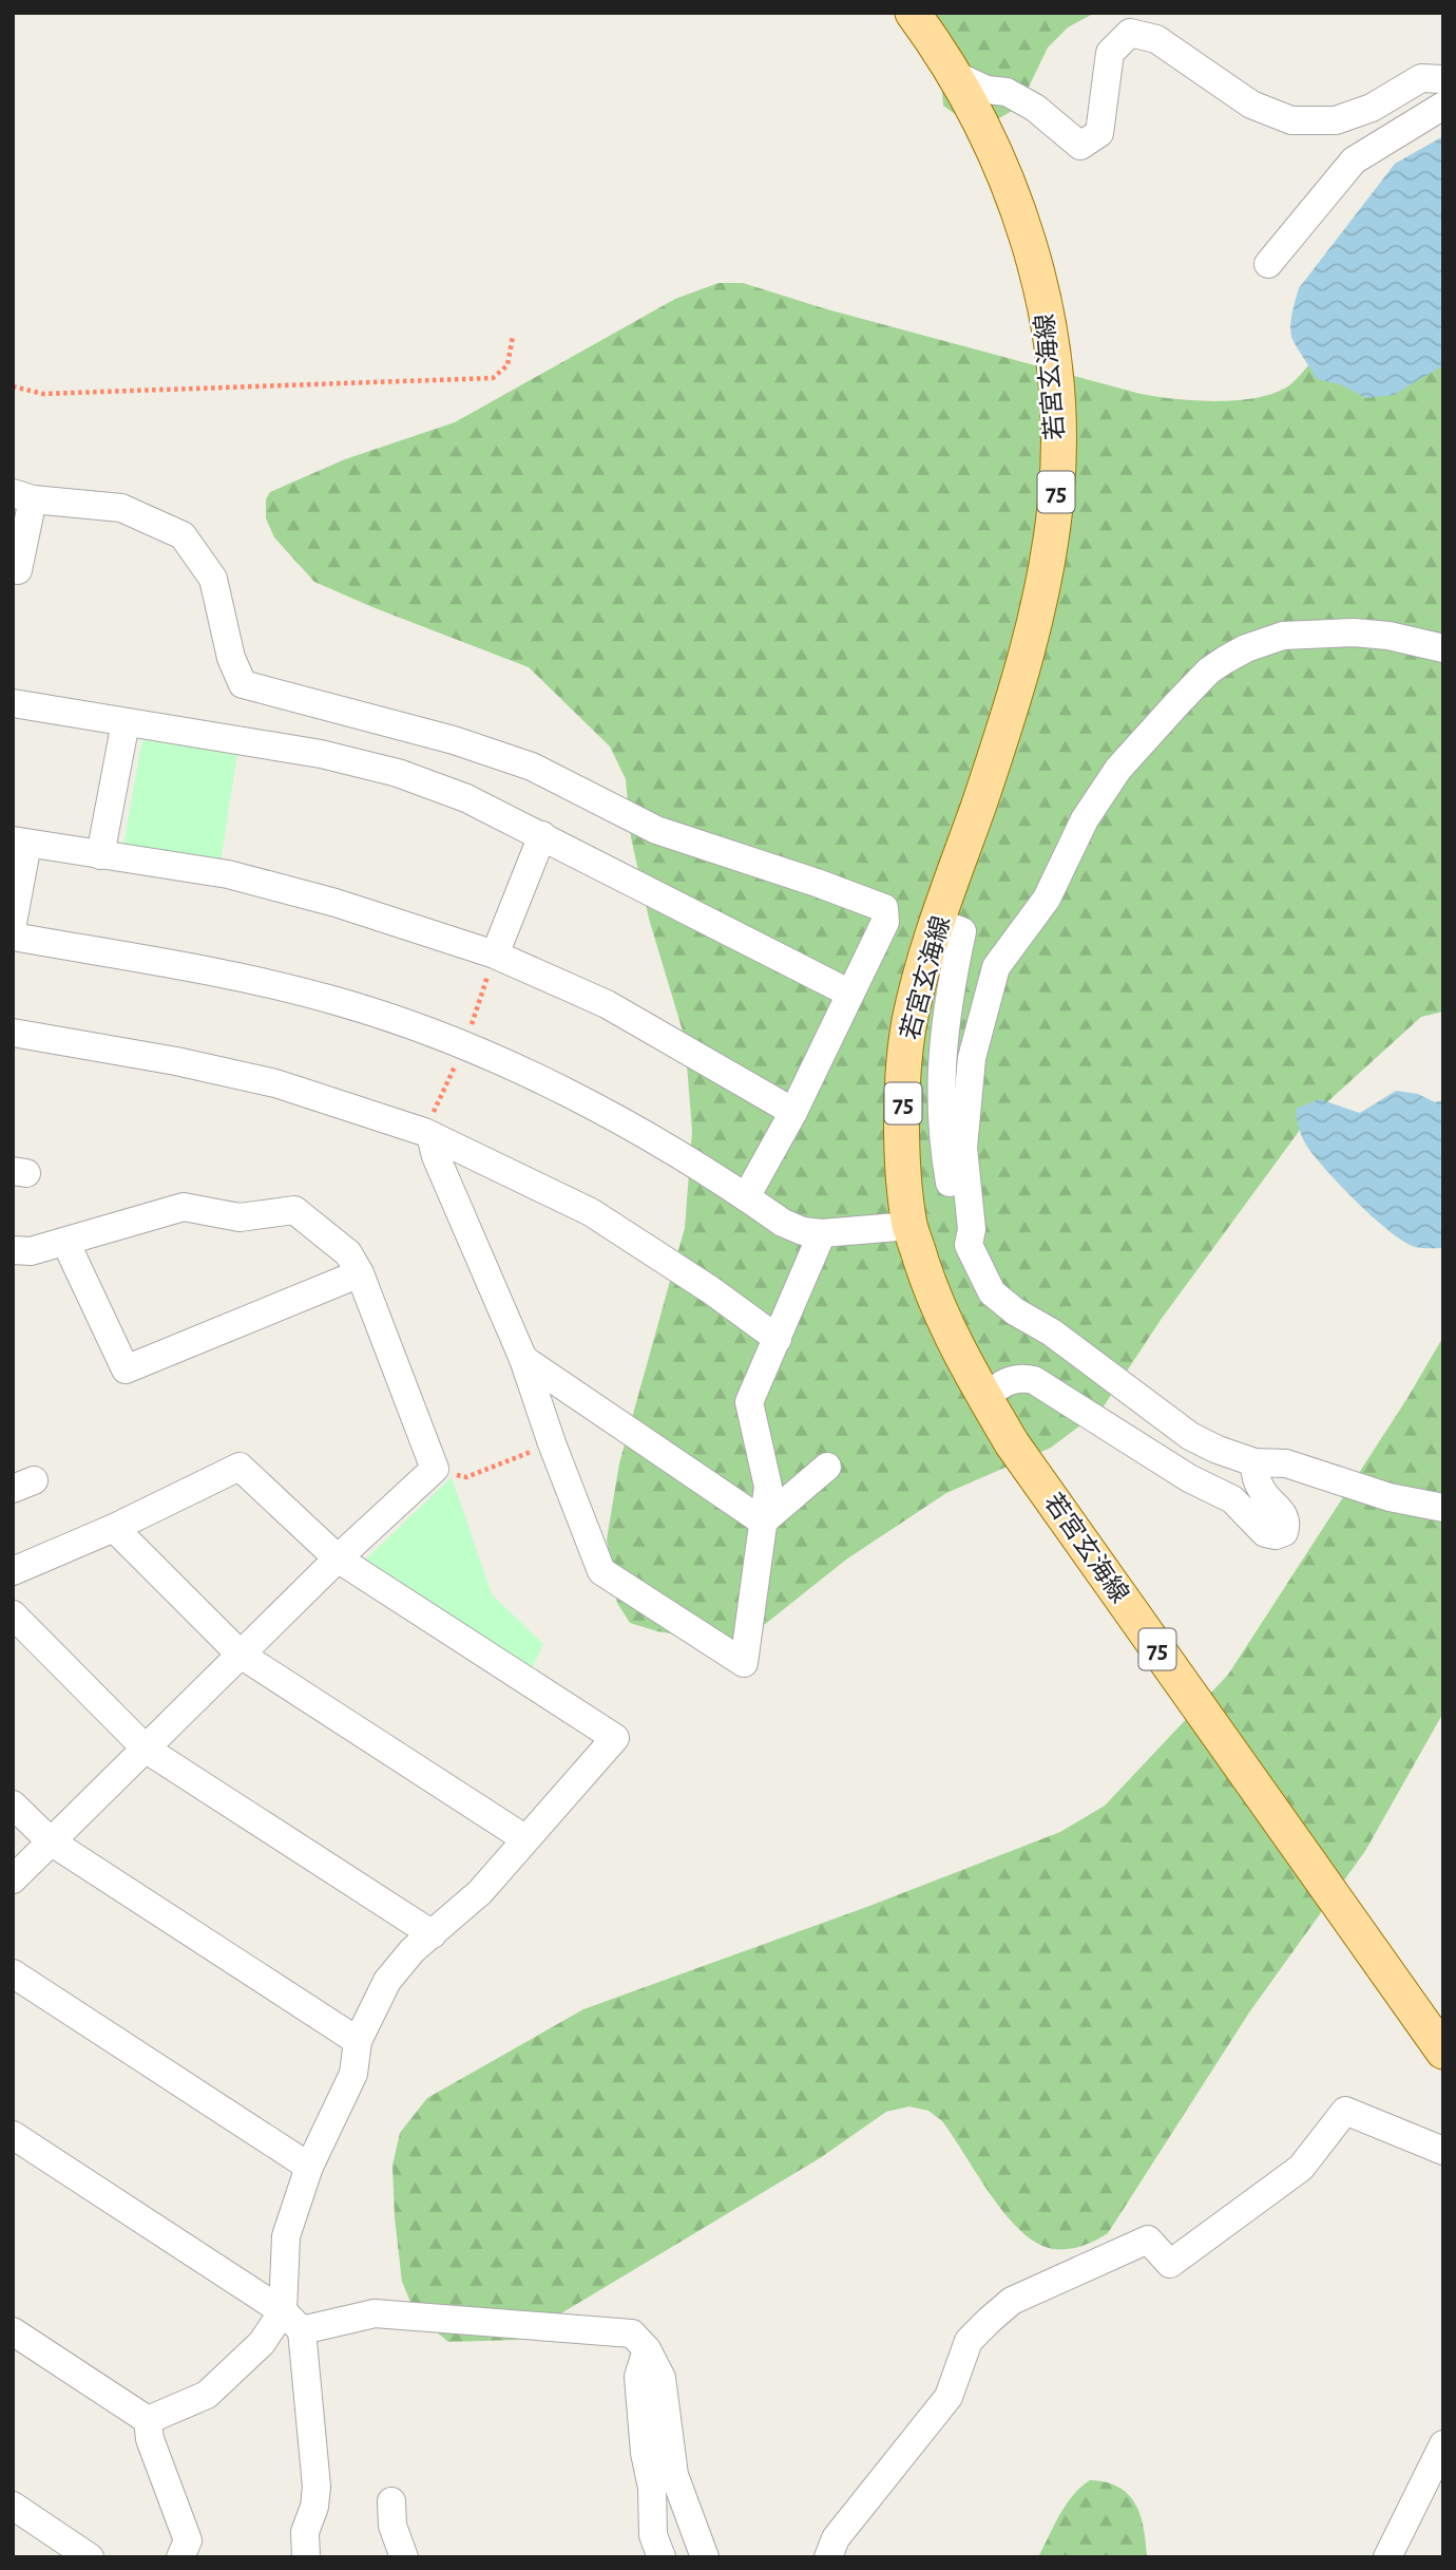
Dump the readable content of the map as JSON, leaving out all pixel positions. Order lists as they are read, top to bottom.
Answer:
{
  "streets": {
    "main road": ["若宮玄海線", "75"]
  }
}
